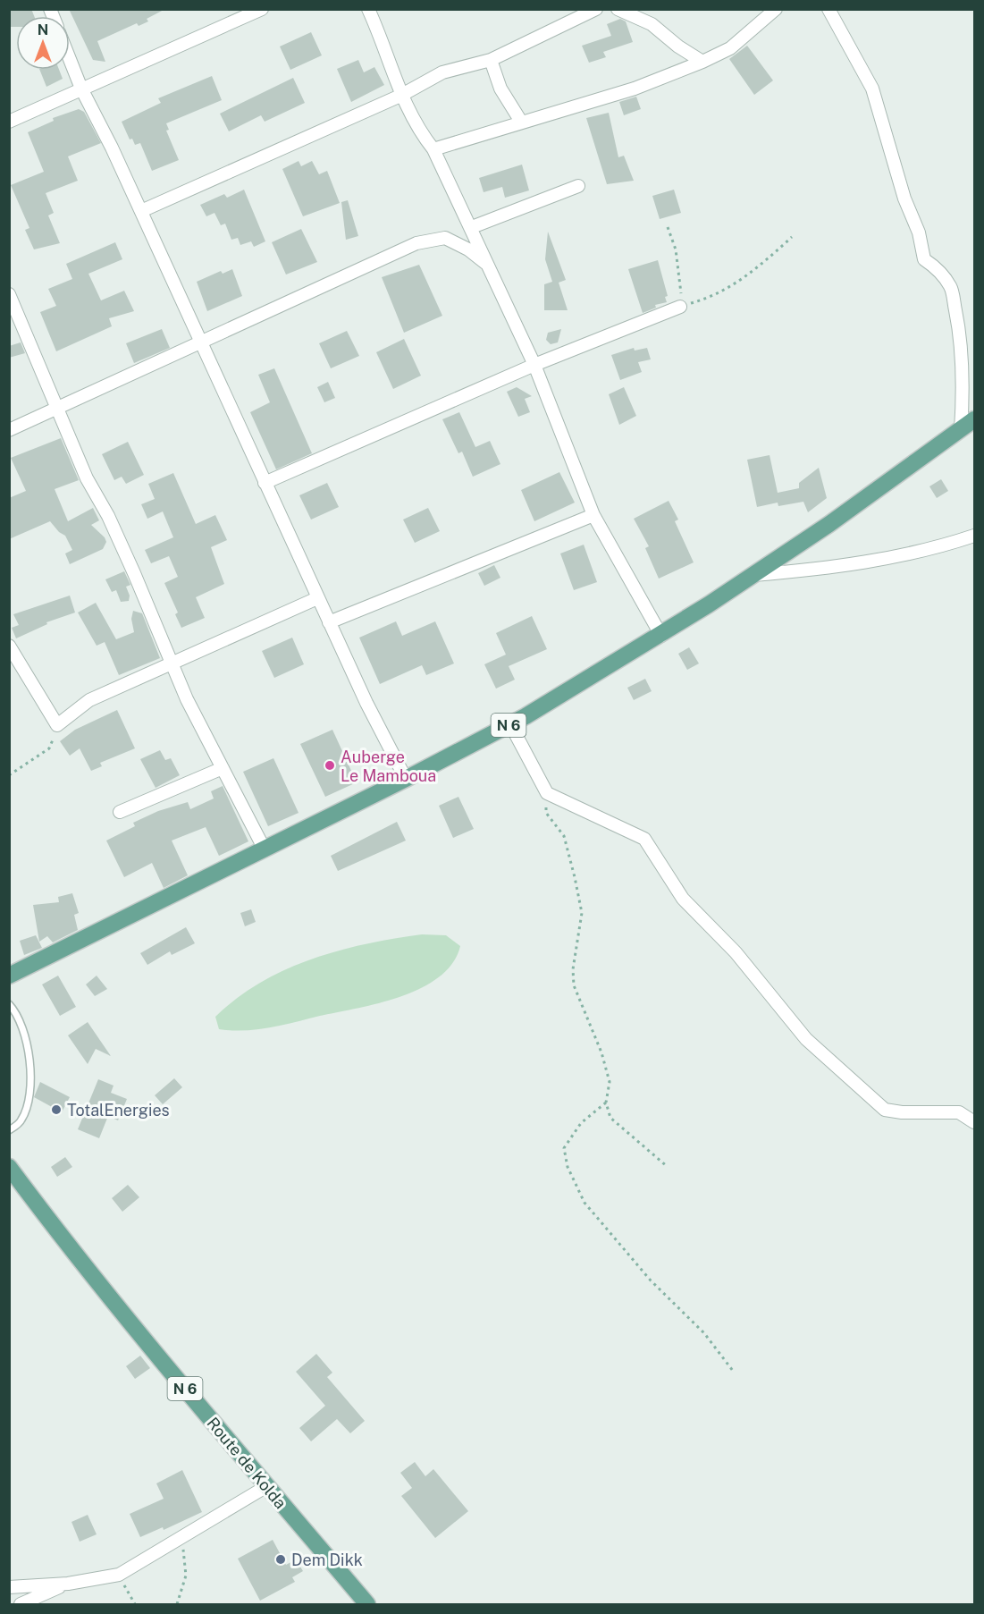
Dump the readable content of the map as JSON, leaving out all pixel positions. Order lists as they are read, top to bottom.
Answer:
{
  "streets": {
    "main road": ["N 6", "Route de Kolda"]
  },
  "places": ["Auberge Le Mamboua", "TotalEnergies", "Dem Dikk"],
  "north": "top"
}
